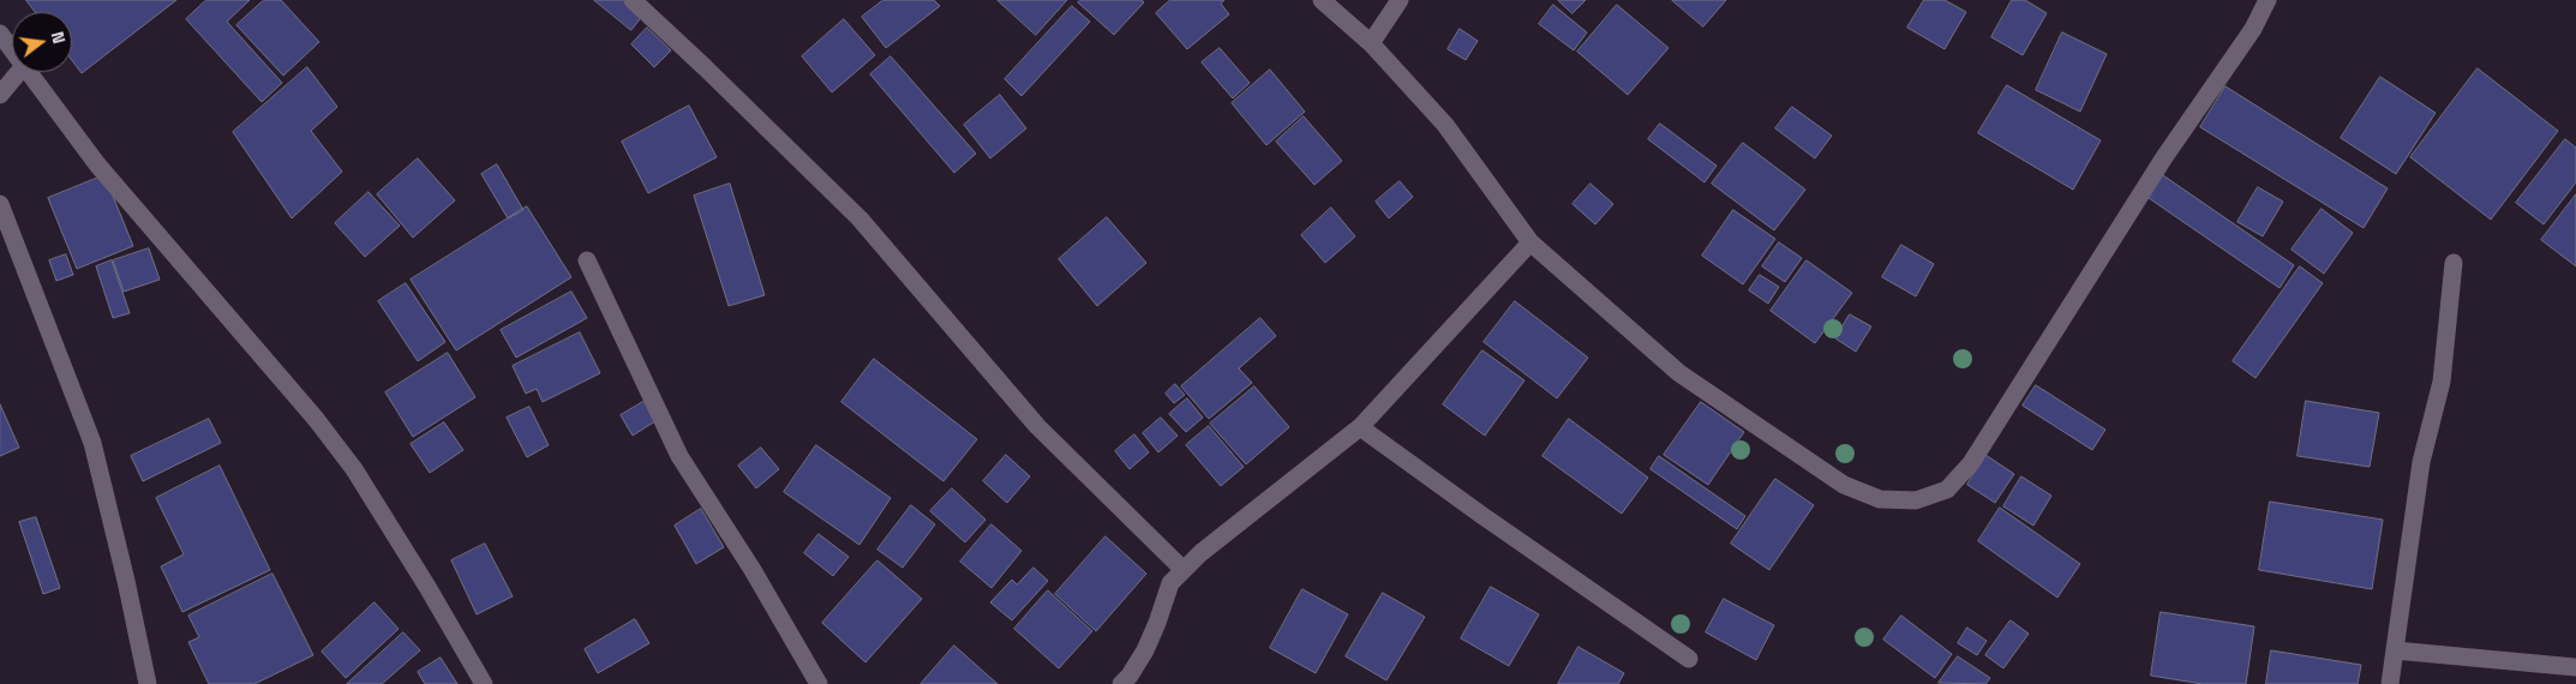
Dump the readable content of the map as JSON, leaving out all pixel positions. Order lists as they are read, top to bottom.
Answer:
{
  "north": "right"
}
